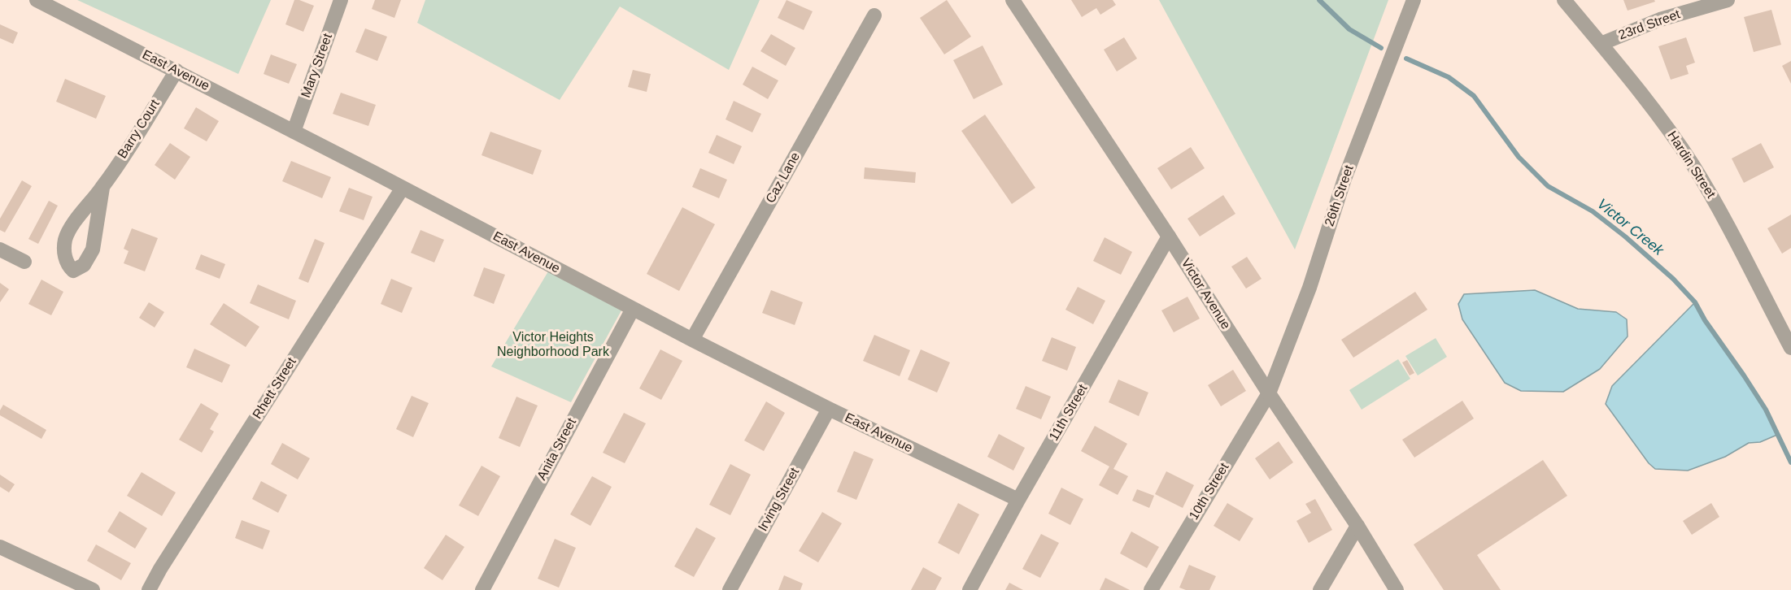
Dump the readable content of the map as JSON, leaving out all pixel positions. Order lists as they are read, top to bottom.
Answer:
{
  "streets": {
    "street": [
      "23rd Street",
      "Mary Street",
      "East Avenue",
      "Barry Court",
      "Hardin Street",
      "Caz Lane",
      "26th Street",
      "Victor Avenue",
      "Rhett Street",
      "11th Street",
      "Anita Street",
      "10th Street",
      "Irving Street"
    ]
  },
  "crossings": [
    ["23rd Street", "Hardin Street"],
    ["Mary Street", "East Avenue"],
    ["East Avenue", "Barry Court"],
    ["East Avenue", "Caz Lane"],
    ["East Avenue", "Rhett Street"],
    ["East Avenue", "11th Street"],
    ["East Avenue", "Anita Street"],
    ["East Avenue", "Irving Street"],
    ["26th Street", "Victor Avenue"],
    ["26th Street", "10th Street"],
    ["Victor Avenue", "11th Street"],
    ["Victor Avenue", "10th Street"]
  ],
  "water": ["Victor Creek"],
  "parks": ["Victor Heights Neighborhood Park"]
}
